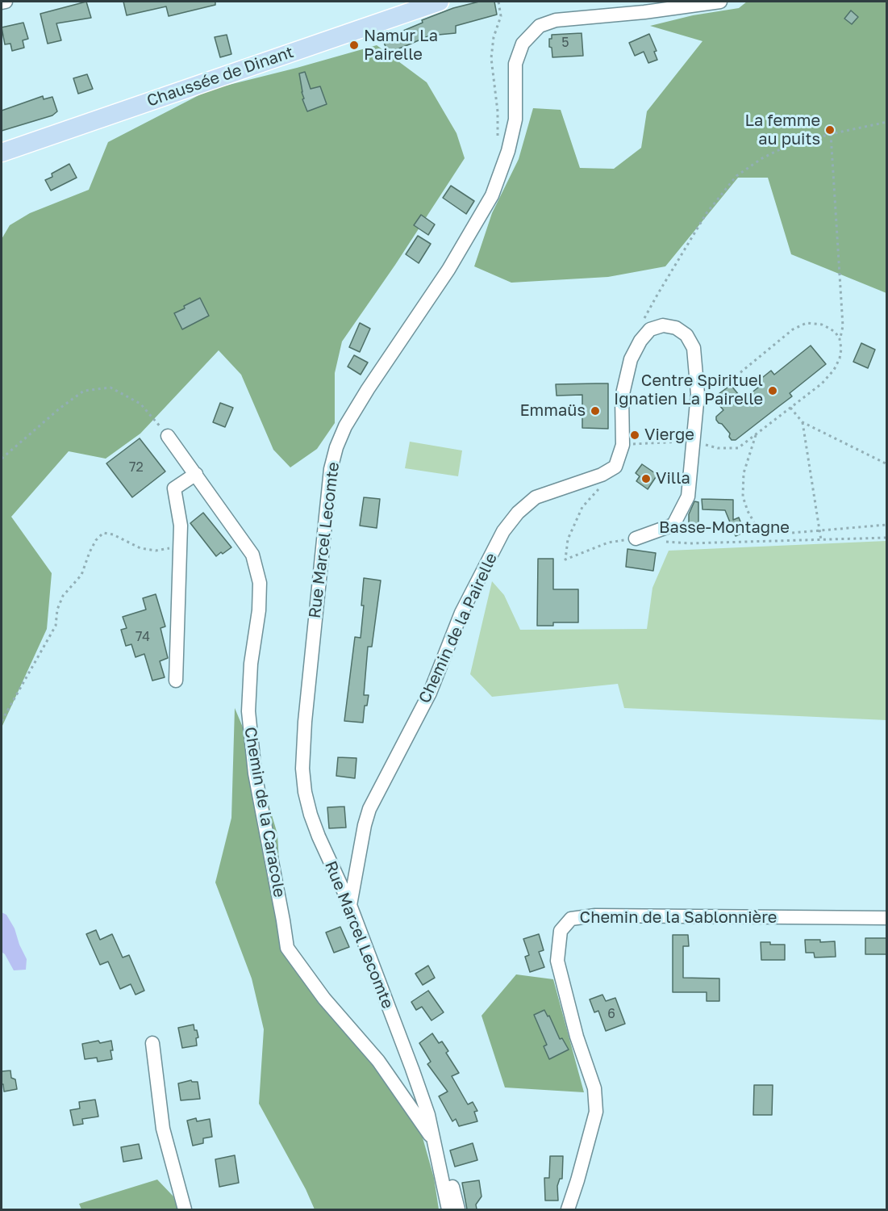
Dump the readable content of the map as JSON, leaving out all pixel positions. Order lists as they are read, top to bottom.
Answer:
{
  "streets": {
    "main road": ["Chaussée de Dinant"],
    "street": [
      "Rue Marcel Lecomte",
      "Chemin de la Pairelle",
      "Chemin de la Caracole",
      "Chemin de la Sablonnière"
    ],
    "path": ["Basse-Montagne"]
  },
  "crossings": [
    ["Basse-Montagne", "Chemin de la Pairelle"],
    ["Rue Marcel Lecomte", "Chemin de la Pairelle"],
    ["Rue Marcel Lecomte", "Chemin de la Caracole"]
  ],
  "places": [
    "Namur La Pairelle",
    "La femme au puits",
    "Centre Spirituel Ignatien La Pairelle",
    "Emmaüs",
    "Vierge",
    "Villa"
  ],
  "house_numbers": [
    "5",
    "72",
    "74",
    "6"
  ]
}
